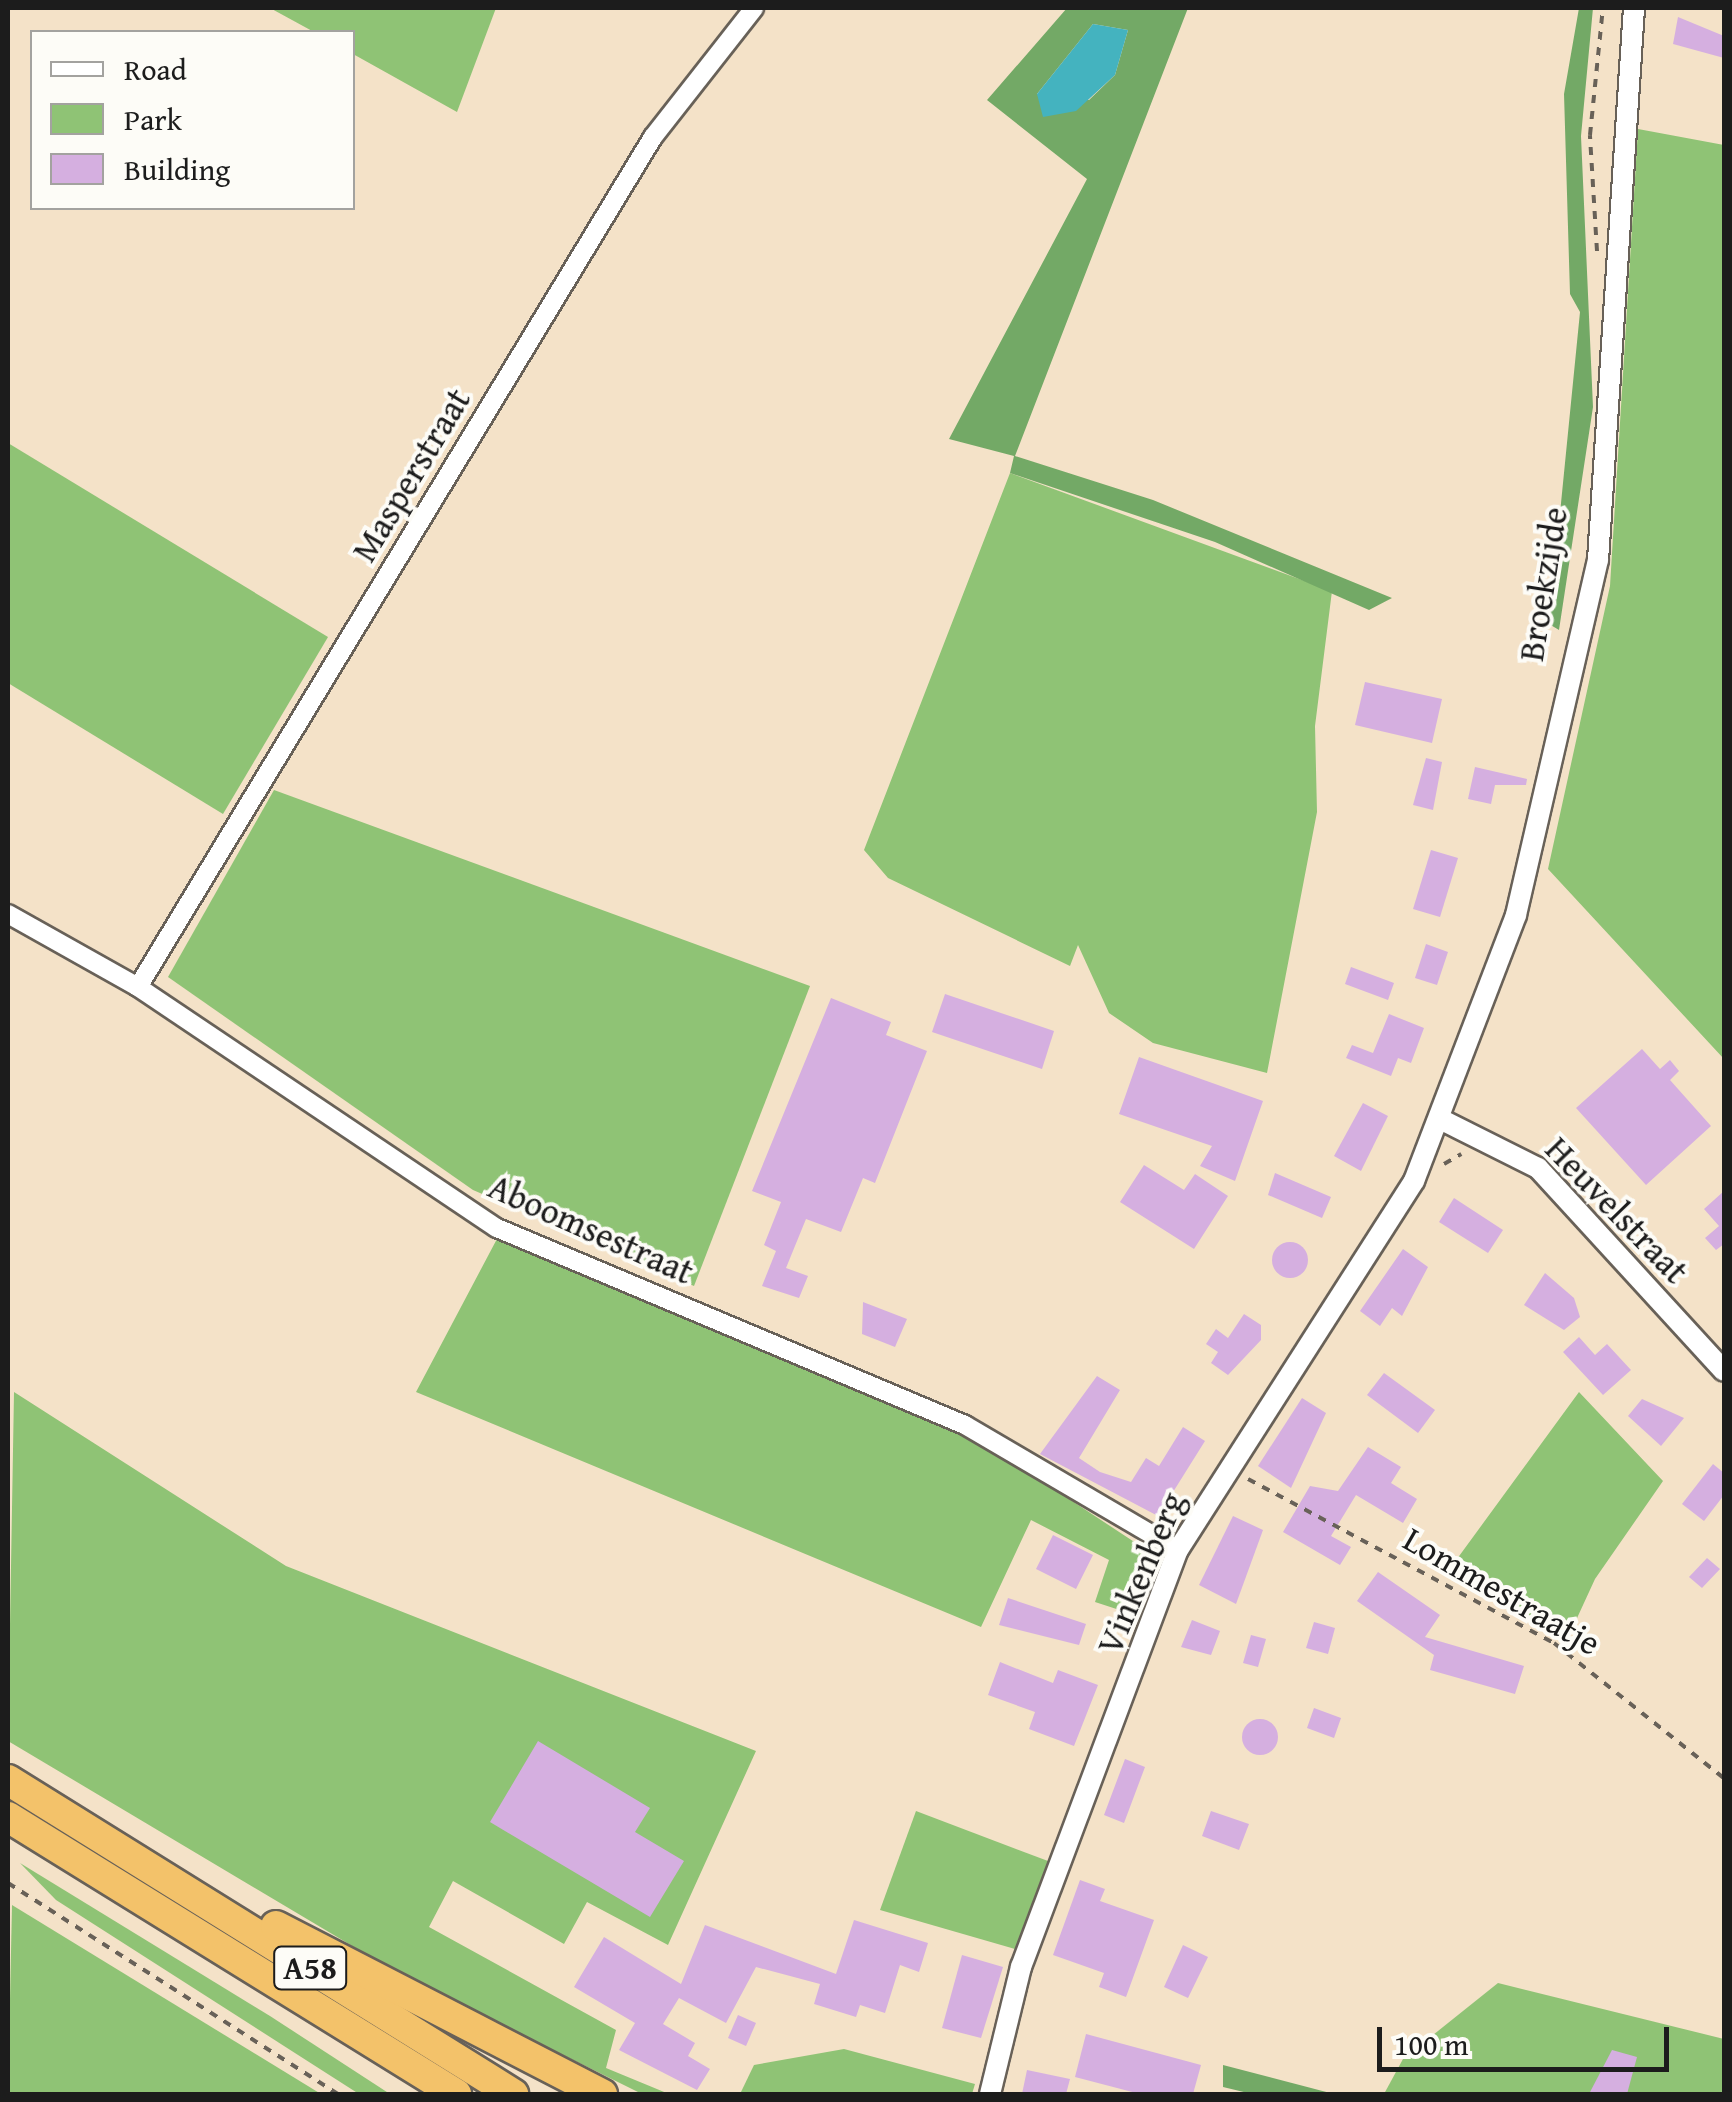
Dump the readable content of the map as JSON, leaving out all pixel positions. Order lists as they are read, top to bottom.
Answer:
{
  "streets": {
    "highway": ["A58"],
    "street": [
      "Masperstraat",
      "Broekzijde",
      "Heuvelstraat",
      "Aboomsestraat",
      "Vinkenberg"
    ],
    "path": ["Lommestraatje"]
  },
  "crossings": [
    ["Masperstraat", "Aboomsestraat"],
    ["Broekzijde", "Heuvelstraat"],
    ["Broekzijde", "Vinkenberg"],
    ["Heuvelstraat", "Vinkenberg"],
    ["Aboomsestraat", "Vinkenberg"]
  ],
  "legend": ["Road", "Park", "Building"],
  "scale_bar": "100 m"
}
